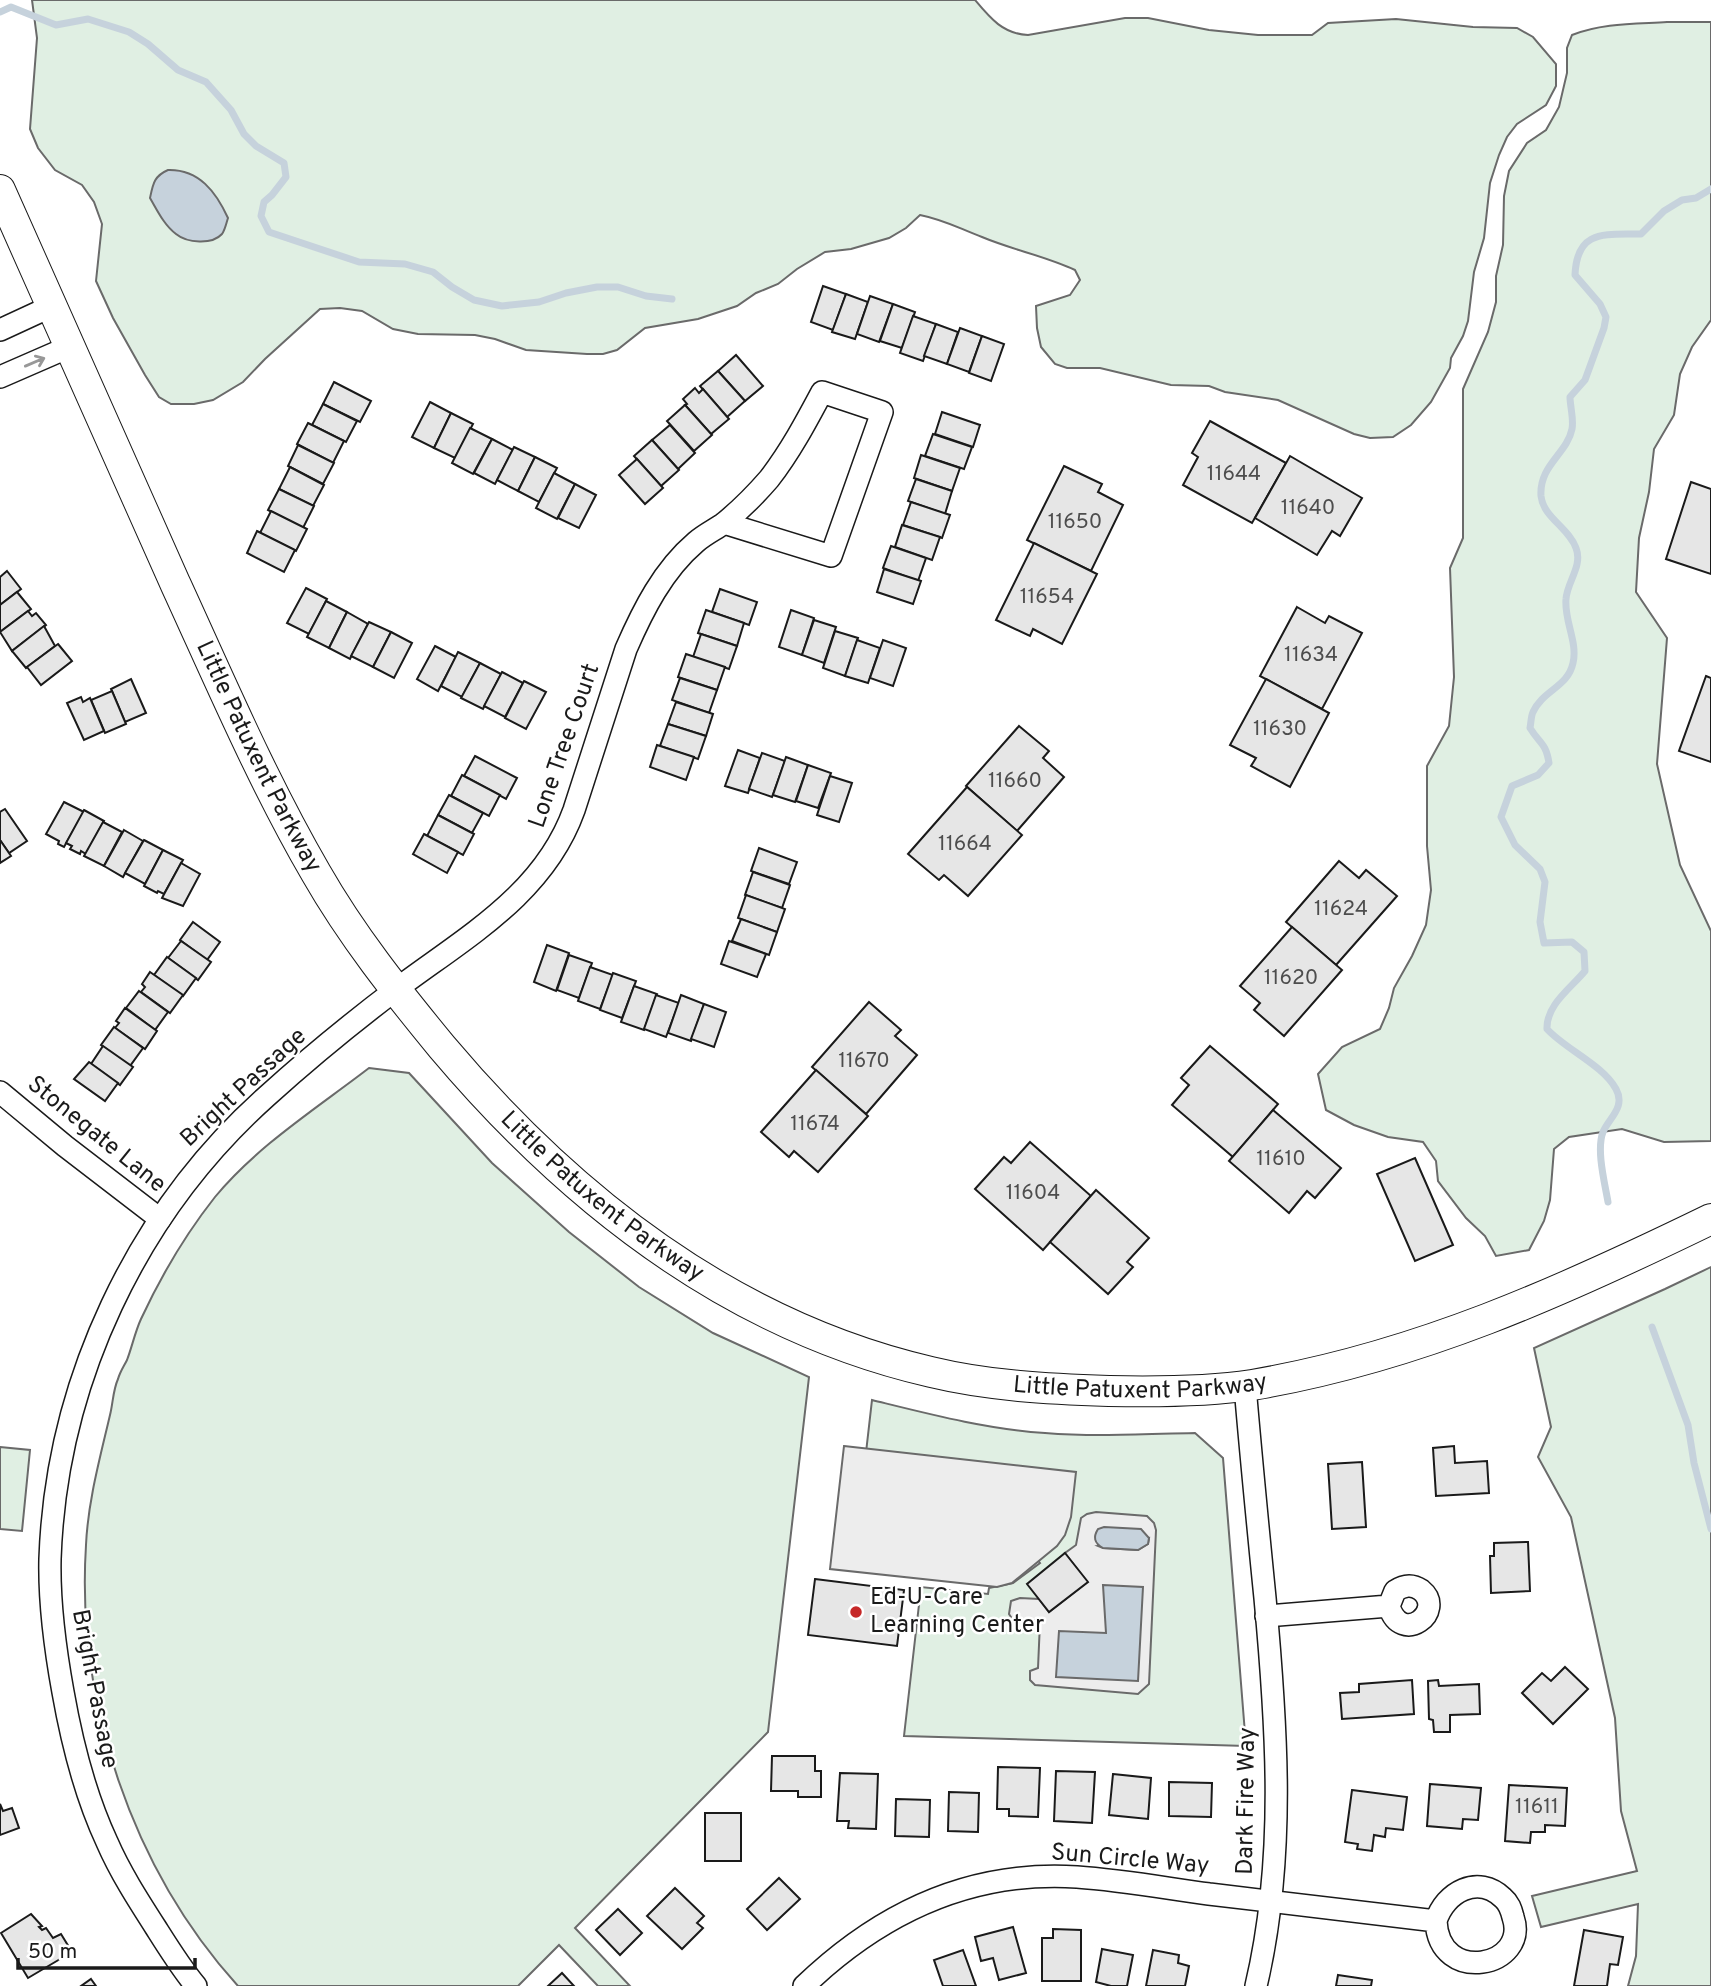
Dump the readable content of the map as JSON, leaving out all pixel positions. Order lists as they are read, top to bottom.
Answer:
{
  "streets": {
    "street": [
      "Lone Tree Court",
      "Little Patuxent Parkway",
      "Bright Passage",
      "Stonegate Lane",
      "Dark Fire Way",
      "Sun Circle Way"
    ]
  },
  "crossings": [
    ["Lone Tree Court", "Little Patuxent Parkway"],
    ["Lone Tree Court", "Bright Passage"],
    ["Little Patuxent Parkway", "Bright Passage"],
    ["Little Patuxent Parkway", "Dark Fire Way"],
    ["Bright Passage", "Stonegate Lane"],
    ["Dark Fire Way", "Sun Circle Way"]
  ],
  "places": ["Ed-U-Care Learning Center"],
  "house_numbers": [
    "11644",
    "11640",
    "11650",
    "11654",
    "11634",
    "11630",
    "11660",
    "11664",
    "11624",
    "11620",
    "11670",
    "11674",
    "11610",
    "11604",
    "11611"
  ],
  "scale_bar": "50 m"
}
